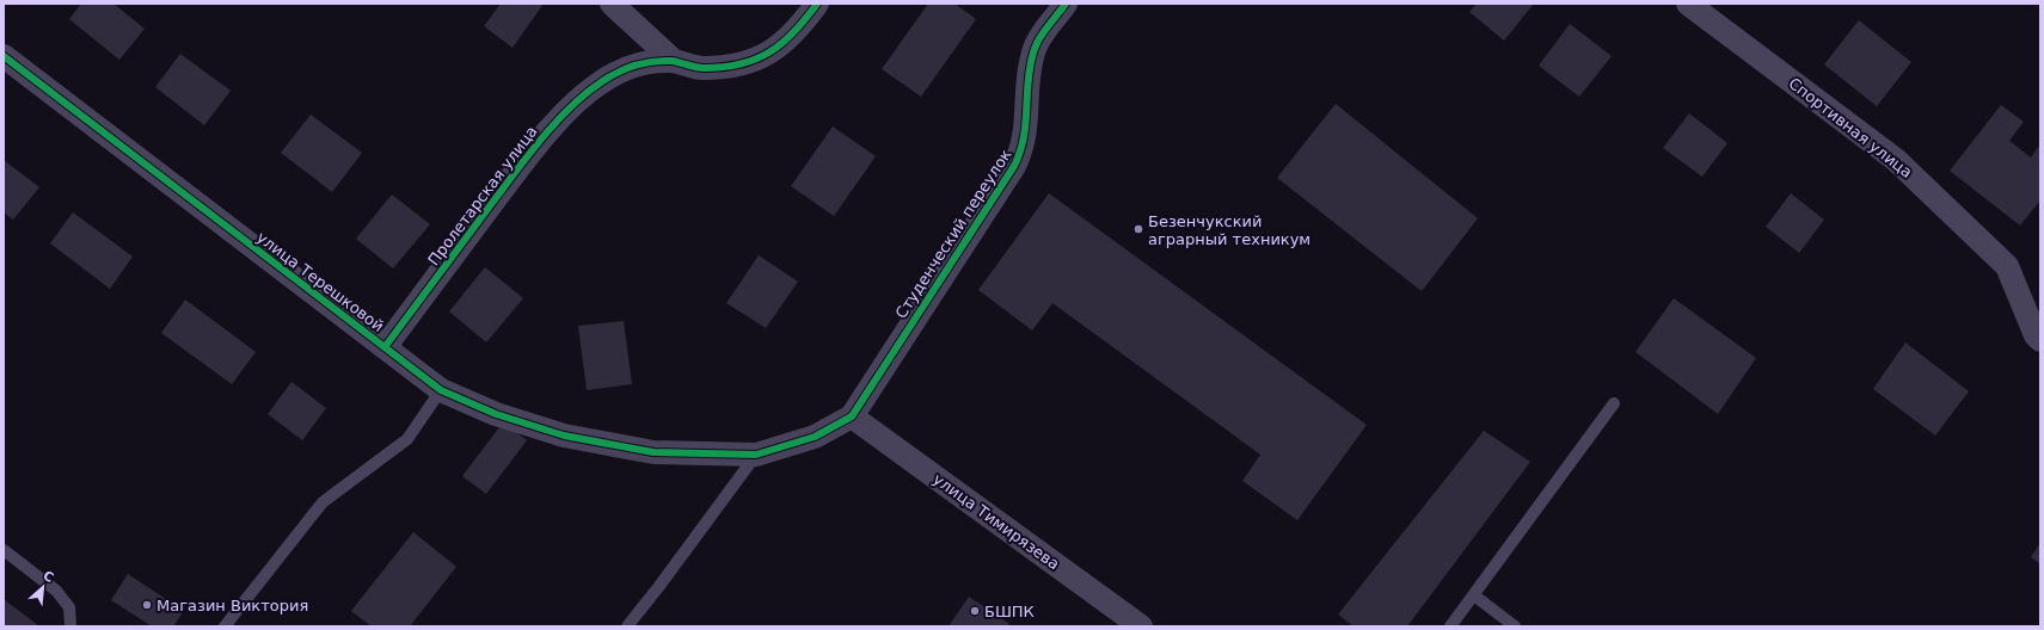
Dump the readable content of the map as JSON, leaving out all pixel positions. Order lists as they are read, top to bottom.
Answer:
{
  "streets": {
    "street": [
      "Спортивная улица",
      "Пролетарская улица",
      "Студенческий переулок",
      "улица Терешковой",
      "улица Тимирязева"
    ]
  },
  "crossings": [
    ["Пролетарская улица", "улица Терешковой"],
    ["Студенческий переулок", "улица Терешковой"],
    ["Студенческий переулок", "улица Тимирязева"],
    ["улица Терешковой", "улица Тимирязева"]
  ],
  "places": ["Безенчукский аграрный техникум", "Магазин Виктория", "БШПК"],
  "north": "top right"
}
